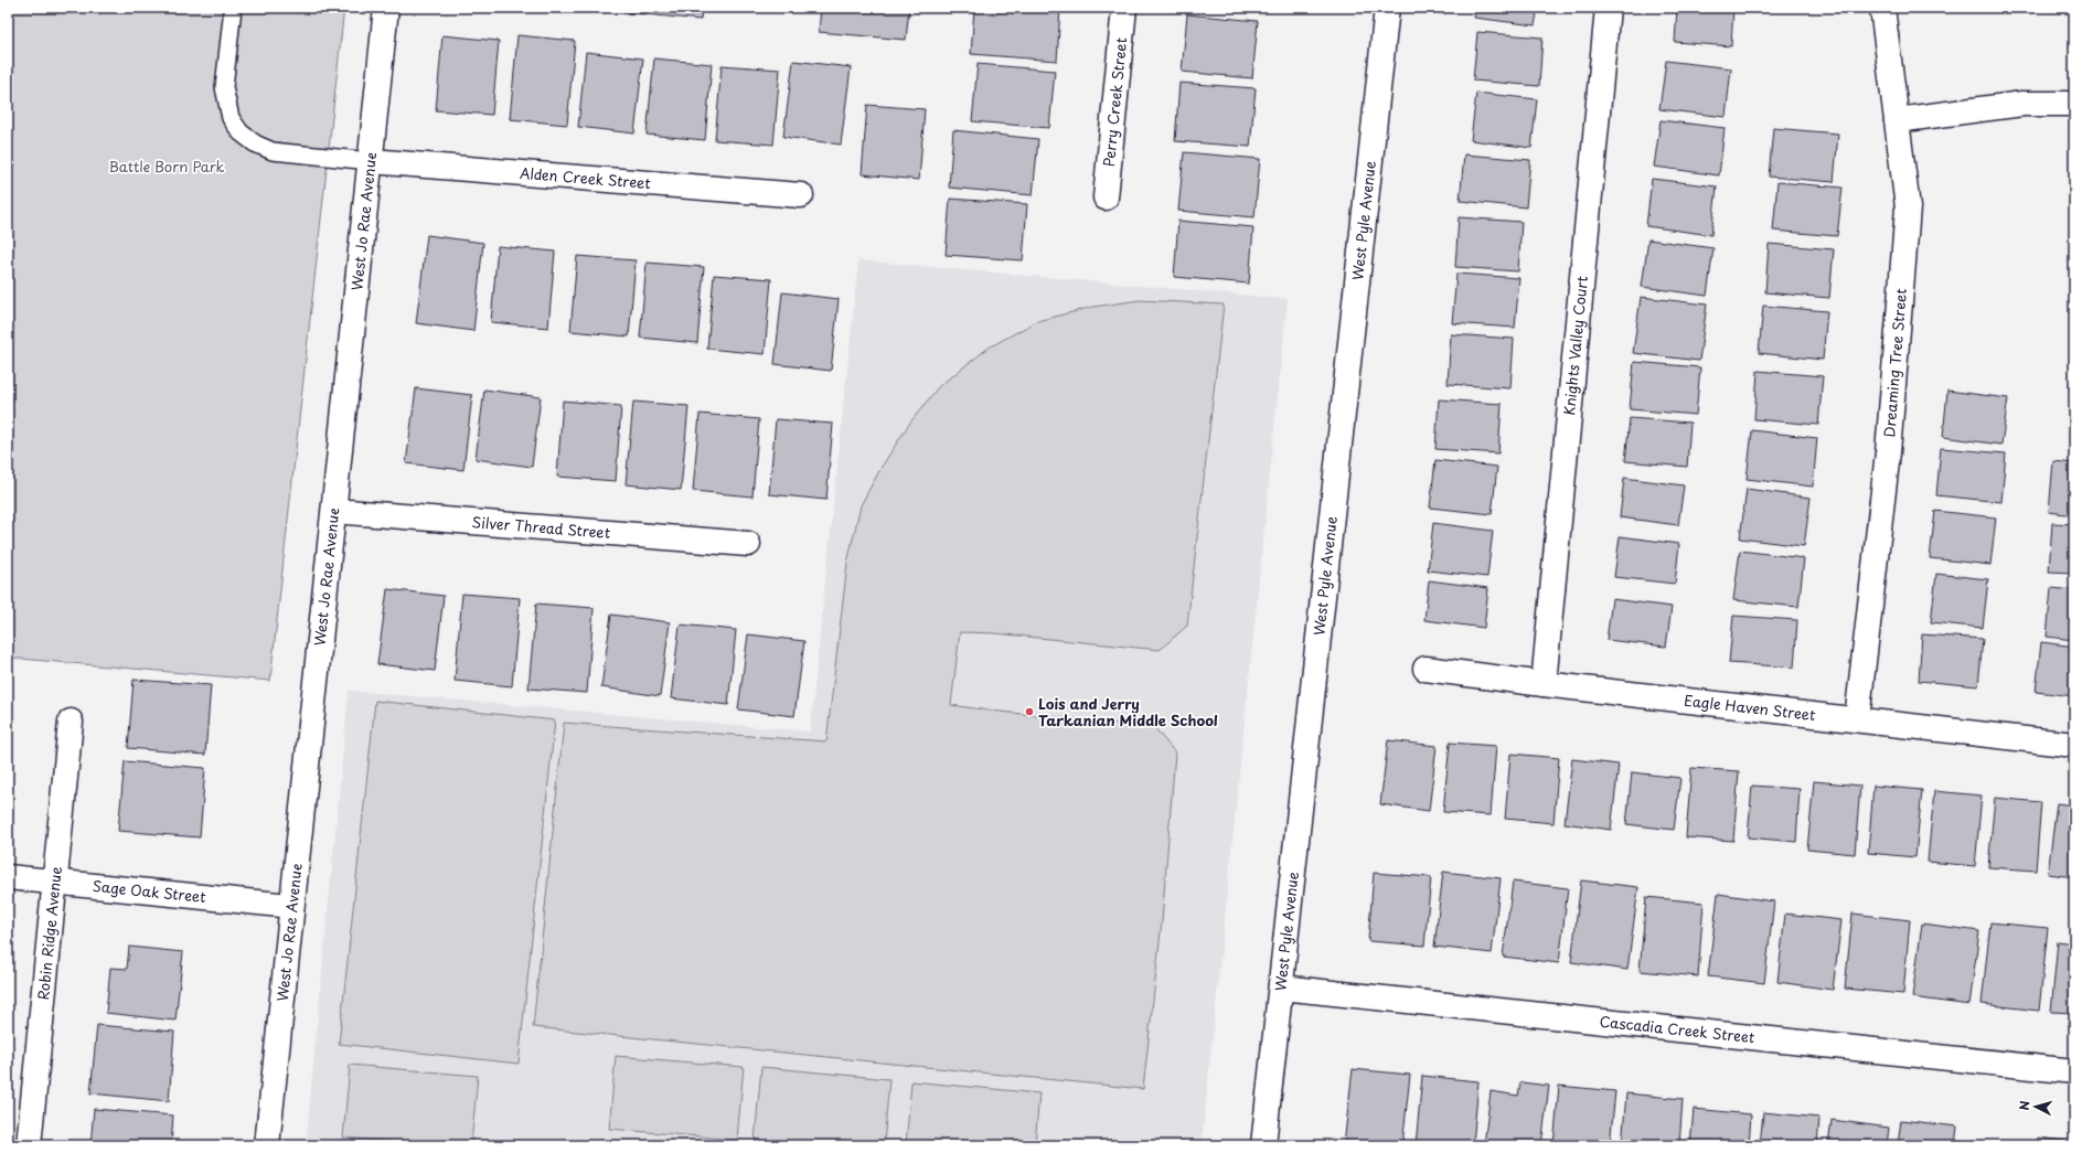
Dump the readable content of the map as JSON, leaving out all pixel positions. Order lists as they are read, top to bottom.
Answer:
{
  "streets": {
    "street": [
      "Perry Creek Street",
      "Alden Creek Street",
      "West Jo Rae Avenue",
      "West Pyle Avenue",
      "Knights Valley Court",
      "Dreaming Tree Street",
      "Silver Thread Street",
      "Eagle Haven Street",
      "Sage Oak Street",
      "Robin Ridge Avenue",
      "Cascadia Creek Street"
    ]
  },
  "crossings": [
    ["Alden Creek Street", "West Jo Rae Avenue"],
    ["West Jo Rae Avenue", "Silver Thread Street"],
    ["West Jo Rae Avenue", "Sage Oak Street"],
    ["West Pyle Avenue", "Cascadia Creek Street"],
    ["Knights Valley Court", "Eagle Haven Street"],
    ["Dreaming Tree Street", "Eagle Haven Street"],
    ["Sage Oak Street", "Robin Ridge Avenue"]
  ],
  "parks": ["Battle Born Park"],
  "places": ["Lois and Jerry Tarkanian Middle School"],
  "north": "left"
}
